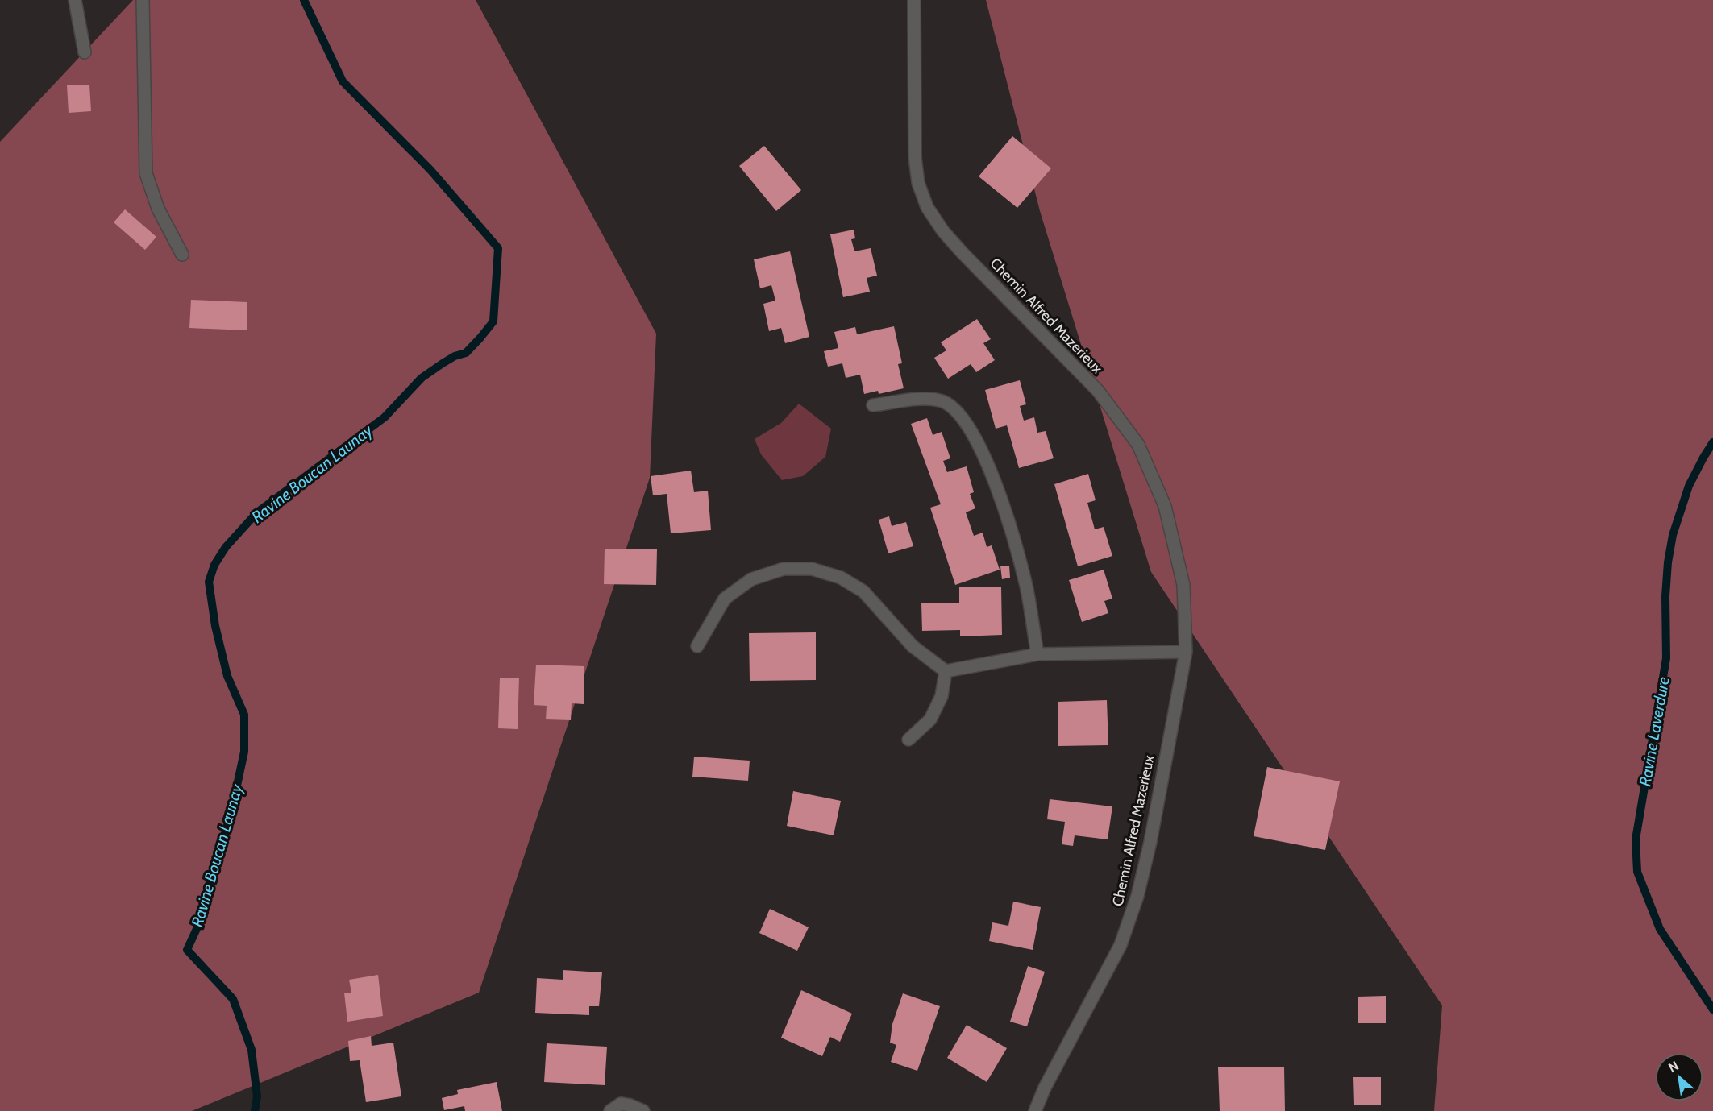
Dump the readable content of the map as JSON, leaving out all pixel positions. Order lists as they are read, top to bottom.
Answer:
{
  "streets": {
    "street": ["Chemin Alfred Mazerieux"]
  },
  "water": ["Ravine Boucan Launay", "Ravine Laverdure"],
  "north": "top left"
}
